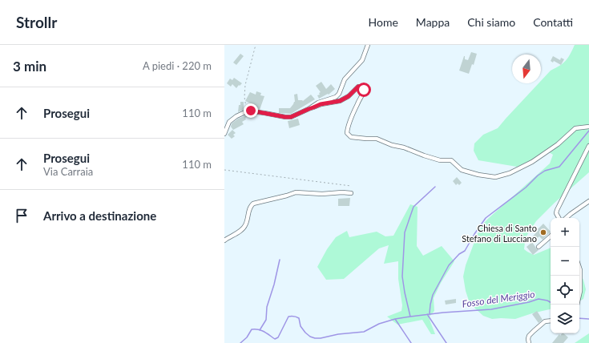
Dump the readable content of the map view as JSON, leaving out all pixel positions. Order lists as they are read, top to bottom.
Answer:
{
  "water": ["Fosso del Meriggio"],
  "places": ["Chiesa di Santo Stefano di Lucciano"],
  "north": "bottom",
  "page": {
    "header": "Strollr",
    "nav": [
      "Home",
      "Mappa",
      "Chi siamo",
      "Contatti"
    ],
    "heading": ["3 min", "A piedi · 220 m"],
    "list": [
      ["Prosegui", "110 m"],
      ["Prosegui", "Via Carraia", "110 m"],
      "Arrivo a destinazione"
    ],
    "map_buttons": ["+", "−"]
  }
}
